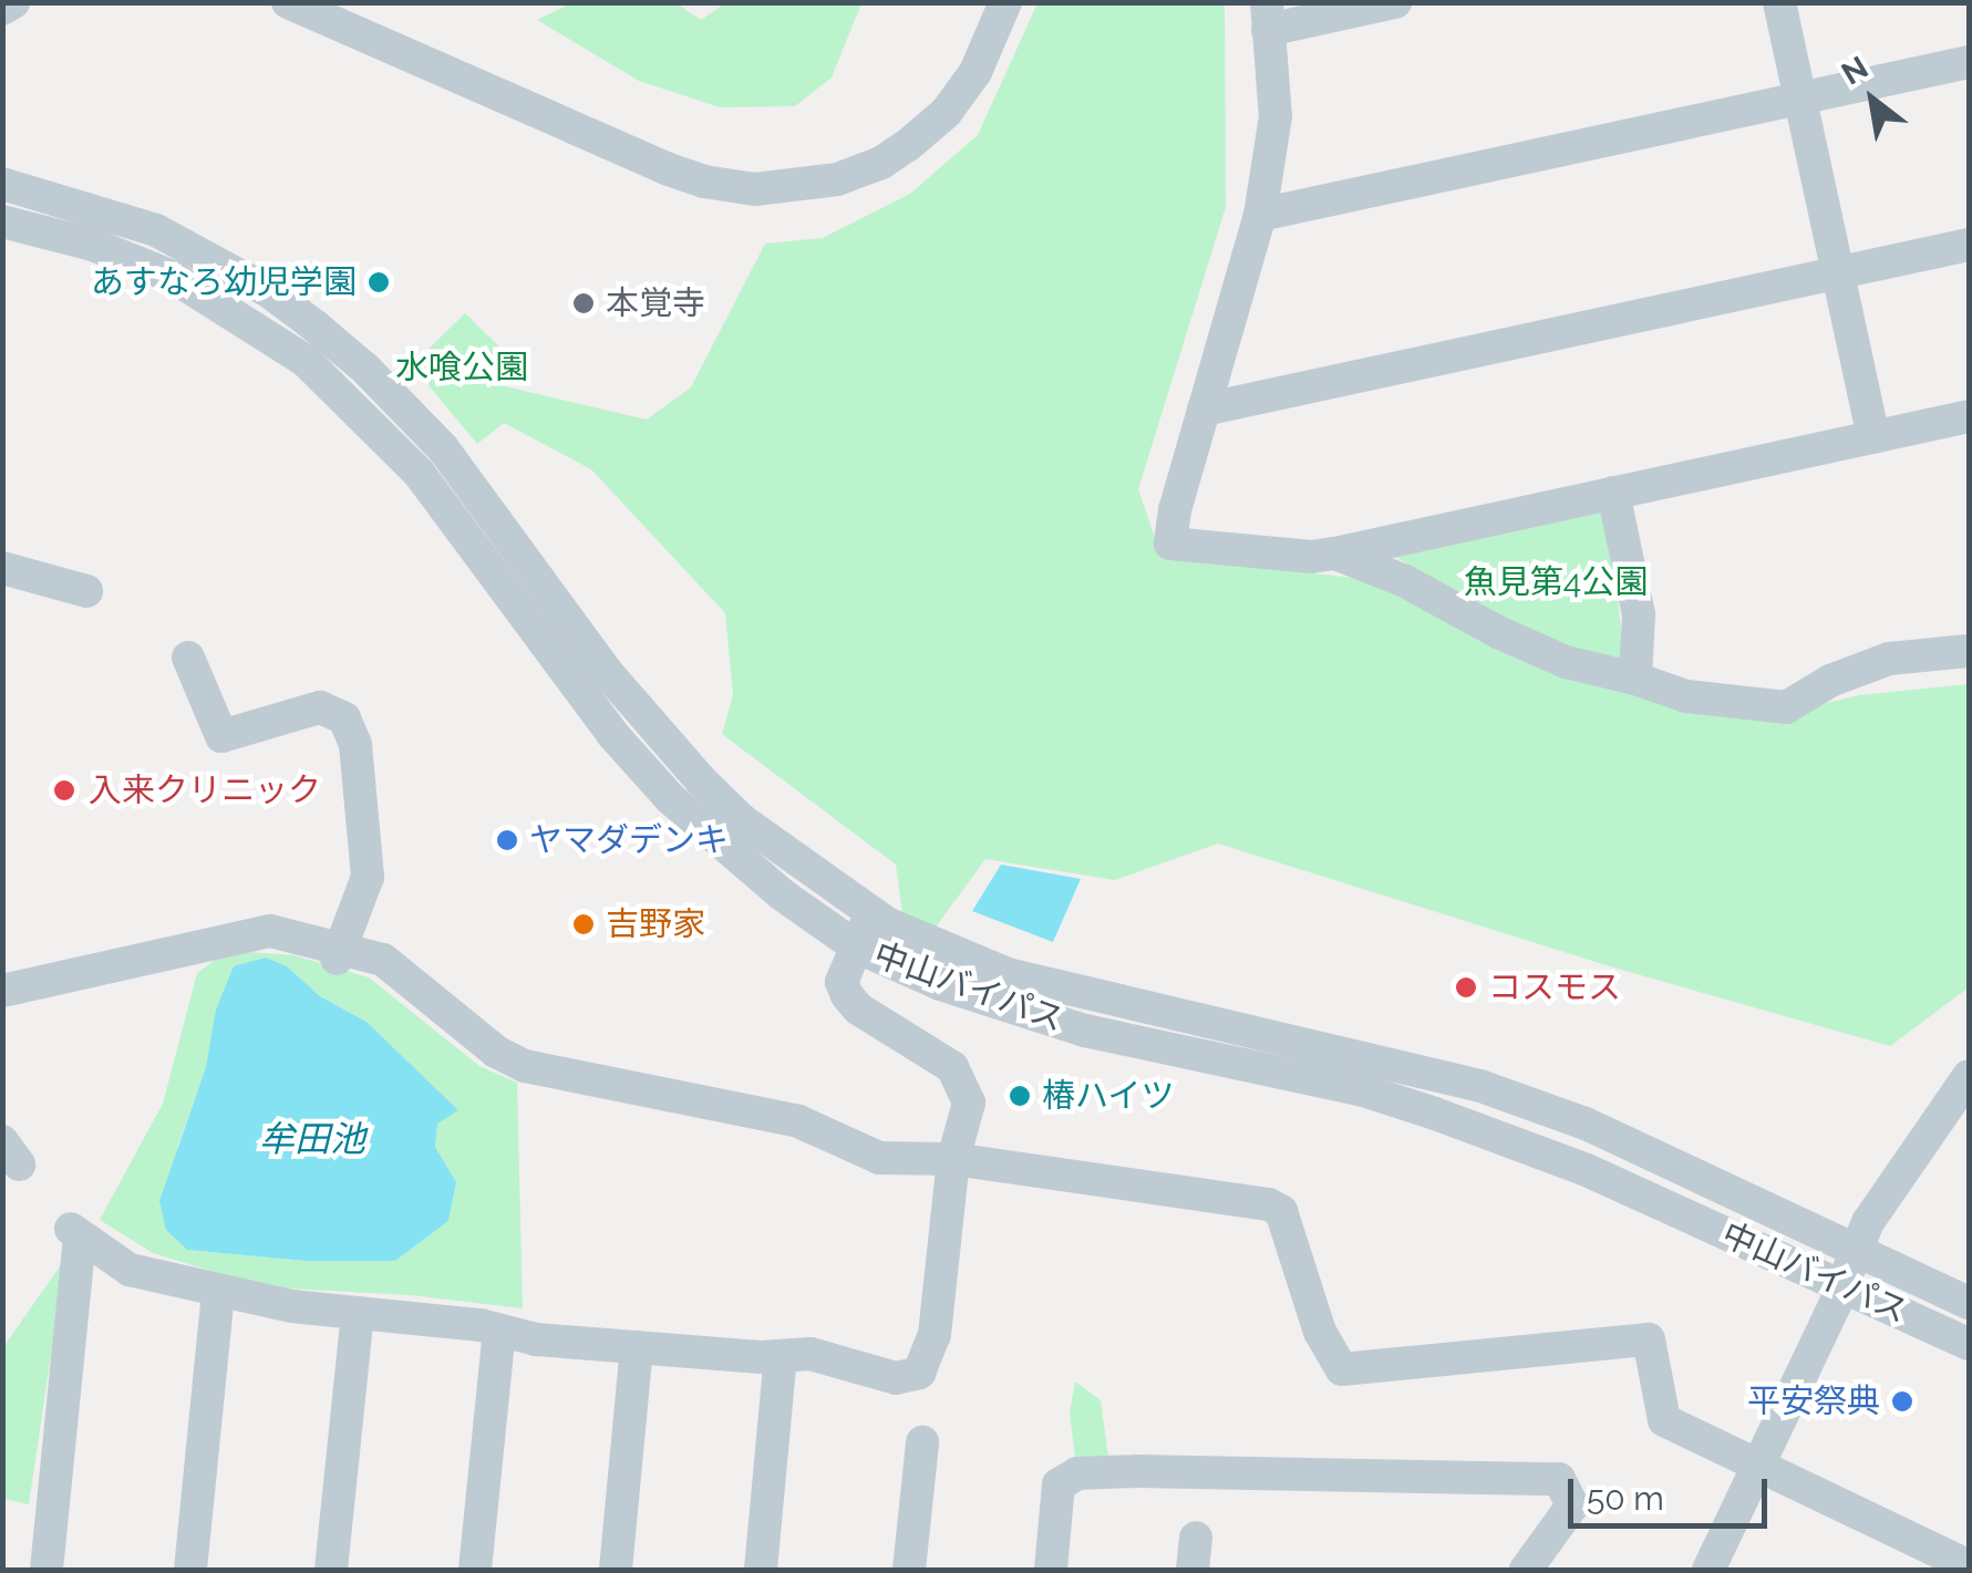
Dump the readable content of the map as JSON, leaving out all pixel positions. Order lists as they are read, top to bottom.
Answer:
{
  "streets": {
    "street": ["中山バイパス"]
  },
  "water": ["牟田池"],
  "parks": ["水喰公園", "魚見第4公園"],
  "places": [
    "あすなろ幼児学園",
    "本覚寺",
    "入来クリニック",
    "ヤマダデンキ",
    "吉野家",
    "コスモス",
    "椿ハイツ",
    "平安祭典"
  ],
  "scale_bar": "50 m",
  "north": "top left"
}
